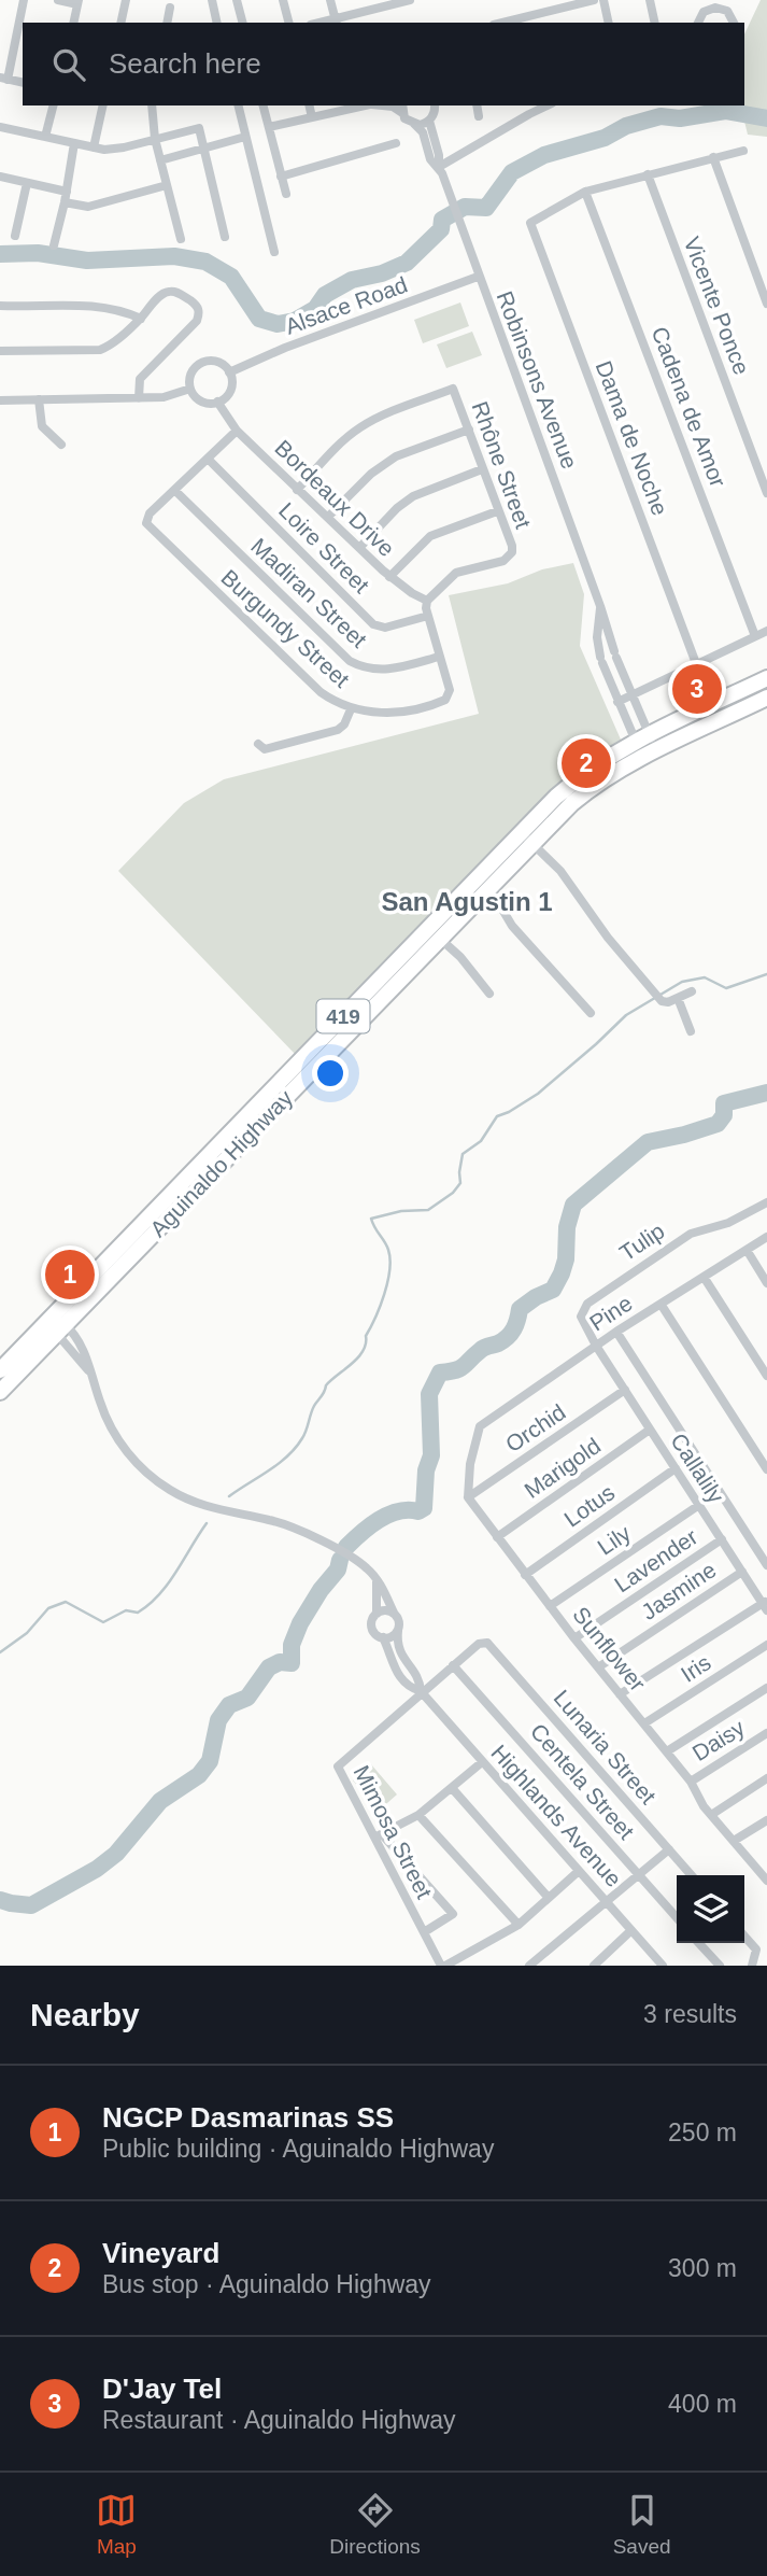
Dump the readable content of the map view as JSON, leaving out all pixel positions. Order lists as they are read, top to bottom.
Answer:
{
  "streets": {
    "highway": ["419", "Aguinaldo Highway"],
    "street": [
      "Alsace Road",
      "Vicente Ponce",
      "Robinsons Avenue",
      "Cadena de Amor",
      "Dama de Noche",
      "Rhône Street",
      "Bordeaux Drive",
      "Loire Street",
      "Madiran Street",
      "Burgundy Street",
      "Tulip",
      "Pine",
      "Orchid",
      "Marigold",
      "Callalily",
      "Lotus",
      "Lily",
      "Lavender",
      "Jasmine",
      "Sunflower",
      "Iris",
      "Daisy",
      "Lunaria Street",
      "Centela Street",
      "Highlands Avenue",
      "Mimosa Street"
    ]
  },
  "crossings": [
    ["Alsace Road", "Robinsons Avenue"],
    ["Alsace Road", "Bordeaux Drive"],
    ["Robinsons Avenue", "Aguinaldo Highway"],
    ["Cadena de Amor", "Dama de Noche"],
    ["Rhône Street", "Bordeaux Drive"],
    ["Rhône Street", "Burgundy Street"],
    ["Bordeaux Drive", "Burgundy Street"],
    ["Loire Street", "Burgundy Street"],
    ["Madiran Street", "Burgundy Street"],
    ["Tulip", "Pine"],
    ["Tulip", "Callalily"],
    ["Pine", "Orchid"],
    ["Pine", "Callalily"],
    ["Pine", "Sunflower"],
    ["Orchid", "Callalily"],
    ["Orchid", "Sunflower"],
    ["Marigold", "Callalily"],
    ["Marigold", "Sunflower"],
    ["Callalily", "Lotus"],
    ["Callalily", "Lily"],
    ["Callalily", "Lavender"],
    ["Callalily", "Jasmine"],
    ["Lotus", "Sunflower"],
    ["Lily", "Sunflower"],
    ["Lavender", "Sunflower"],
    ["Jasmine", "Sunflower"],
    ["Sunflower", "Iris"],
    ["Sunflower", "Daisy"],
    ["Lunaria Street", "Mimosa Street"],
    ["Centela Street", "Mimosa Street"],
    ["Highlands Avenue", "Mimosa Street"]
  ],
  "districts": ["San Agustin 1"],
  "page": {
    "search": "Search here",
    "pins": ["3", "2", "1"],
    "heading": ["Nearby", "3 results"],
    "list": [
      {
        "mark": "1",
        "name": "NGCP Dasmarinas SS",
        "note": "Public building · Aguinaldo Highway",
        "value": "250 m"
      },
      {
        "mark": "2",
        "name": "Vineyard",
        "note": "Bus stop · Aguinaldo Highway",
        "value": "300 m"
      },
      {
        "mark": "3",
        "name": "D'Jay Tel",
        "note": "Restaurant · Aguinaldo Highway",
        "value": "400 m"
      }
    ],
    "nav": ["Map", "Directions", "Saved"]
  }
}
